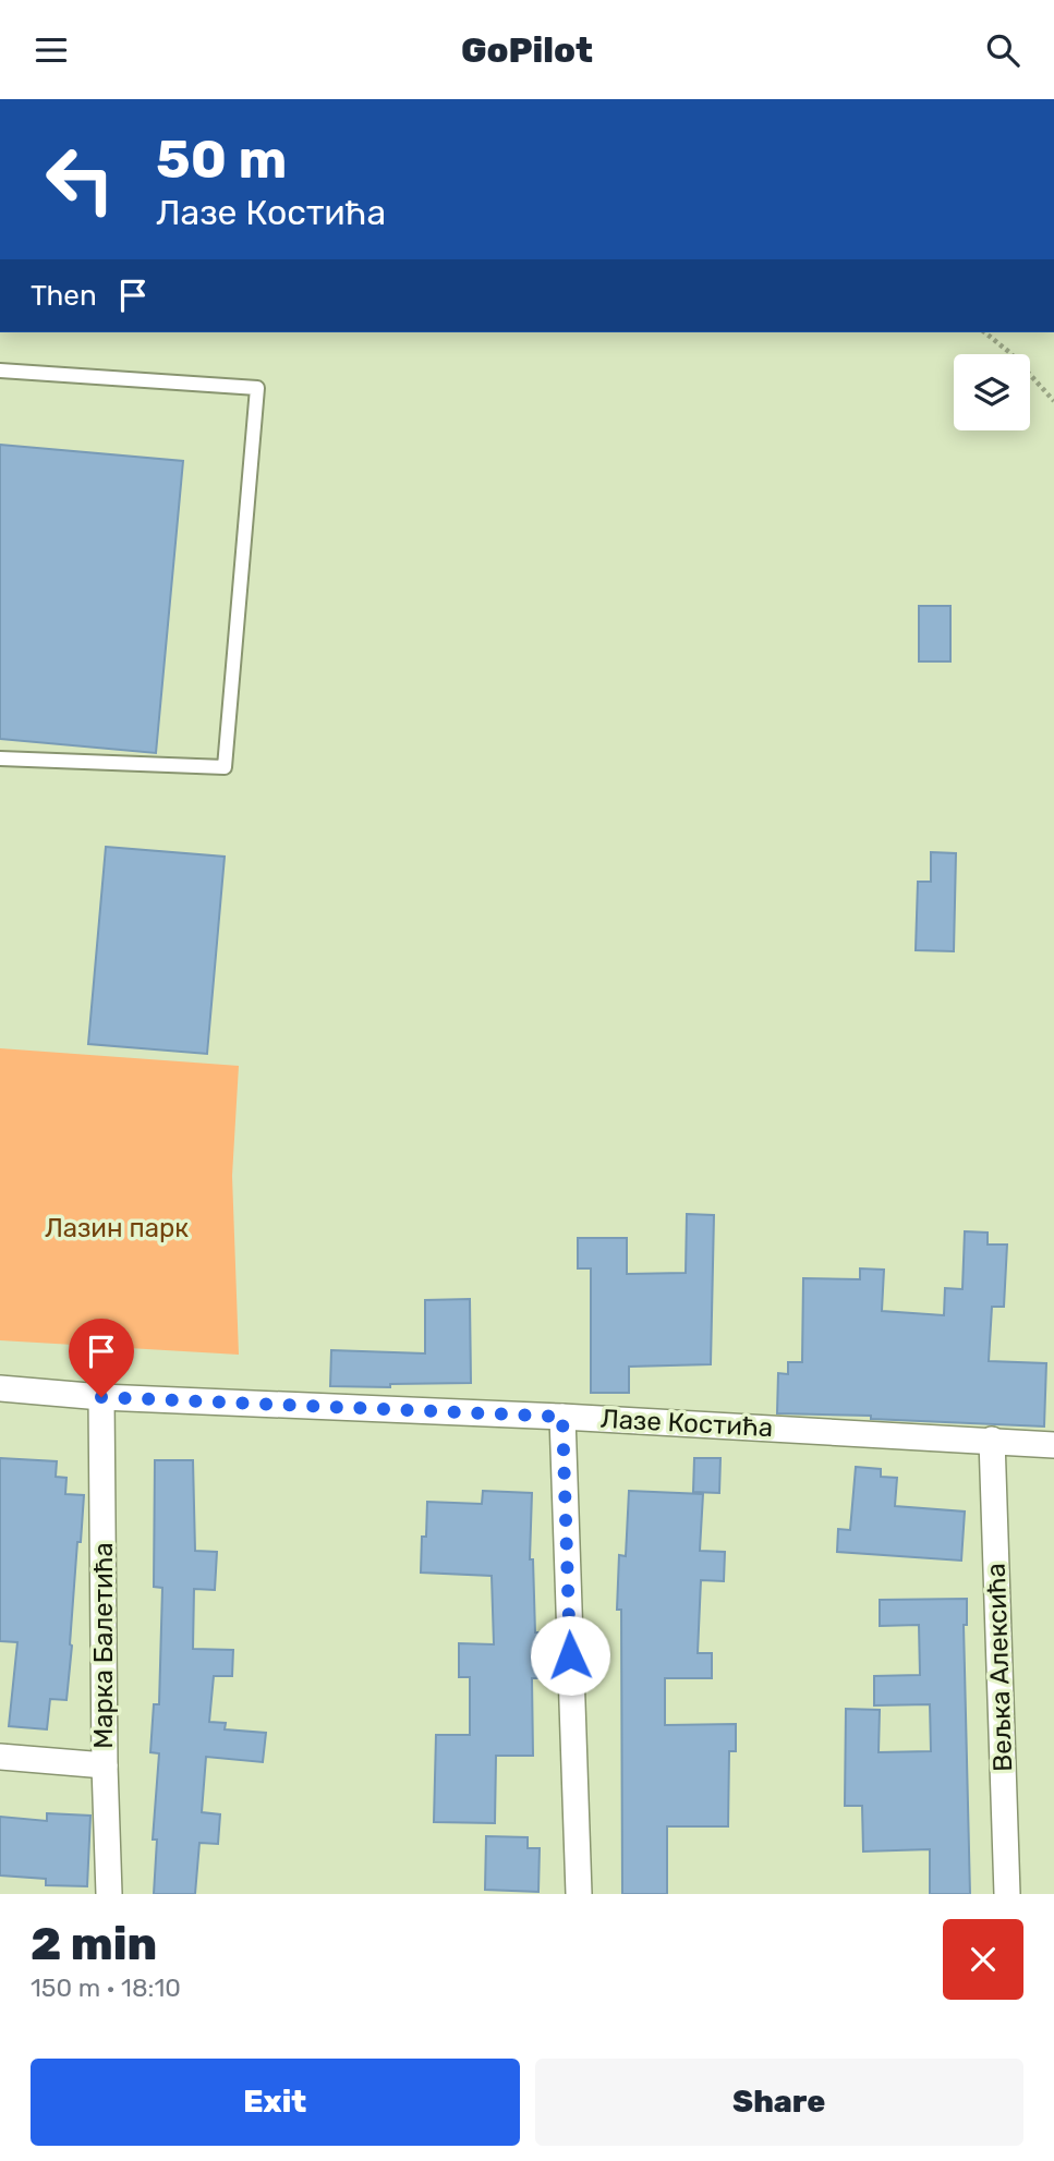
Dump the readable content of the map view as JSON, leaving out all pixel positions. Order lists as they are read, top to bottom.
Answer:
{
  "streets": {
    "street": ["Лазе Костића", "Марка Балетића", "Вељка Алексића"]
  },
  "crossings": [
    ["Лазе Костића", "Марка Балетића"],
    ["Лазе Костића", "Вељка Алексића"]
  ],
  "parks": ["Лазин парк"],
  "page": {
    "header": "GoPilot",
    "turn": ["50 m", "Лазе Костића"],
    "then": "Then",
    "heading": ["2 min", "150 m · 18:10"],
    "buttons": ["Exit", "Share"]
  }
}
